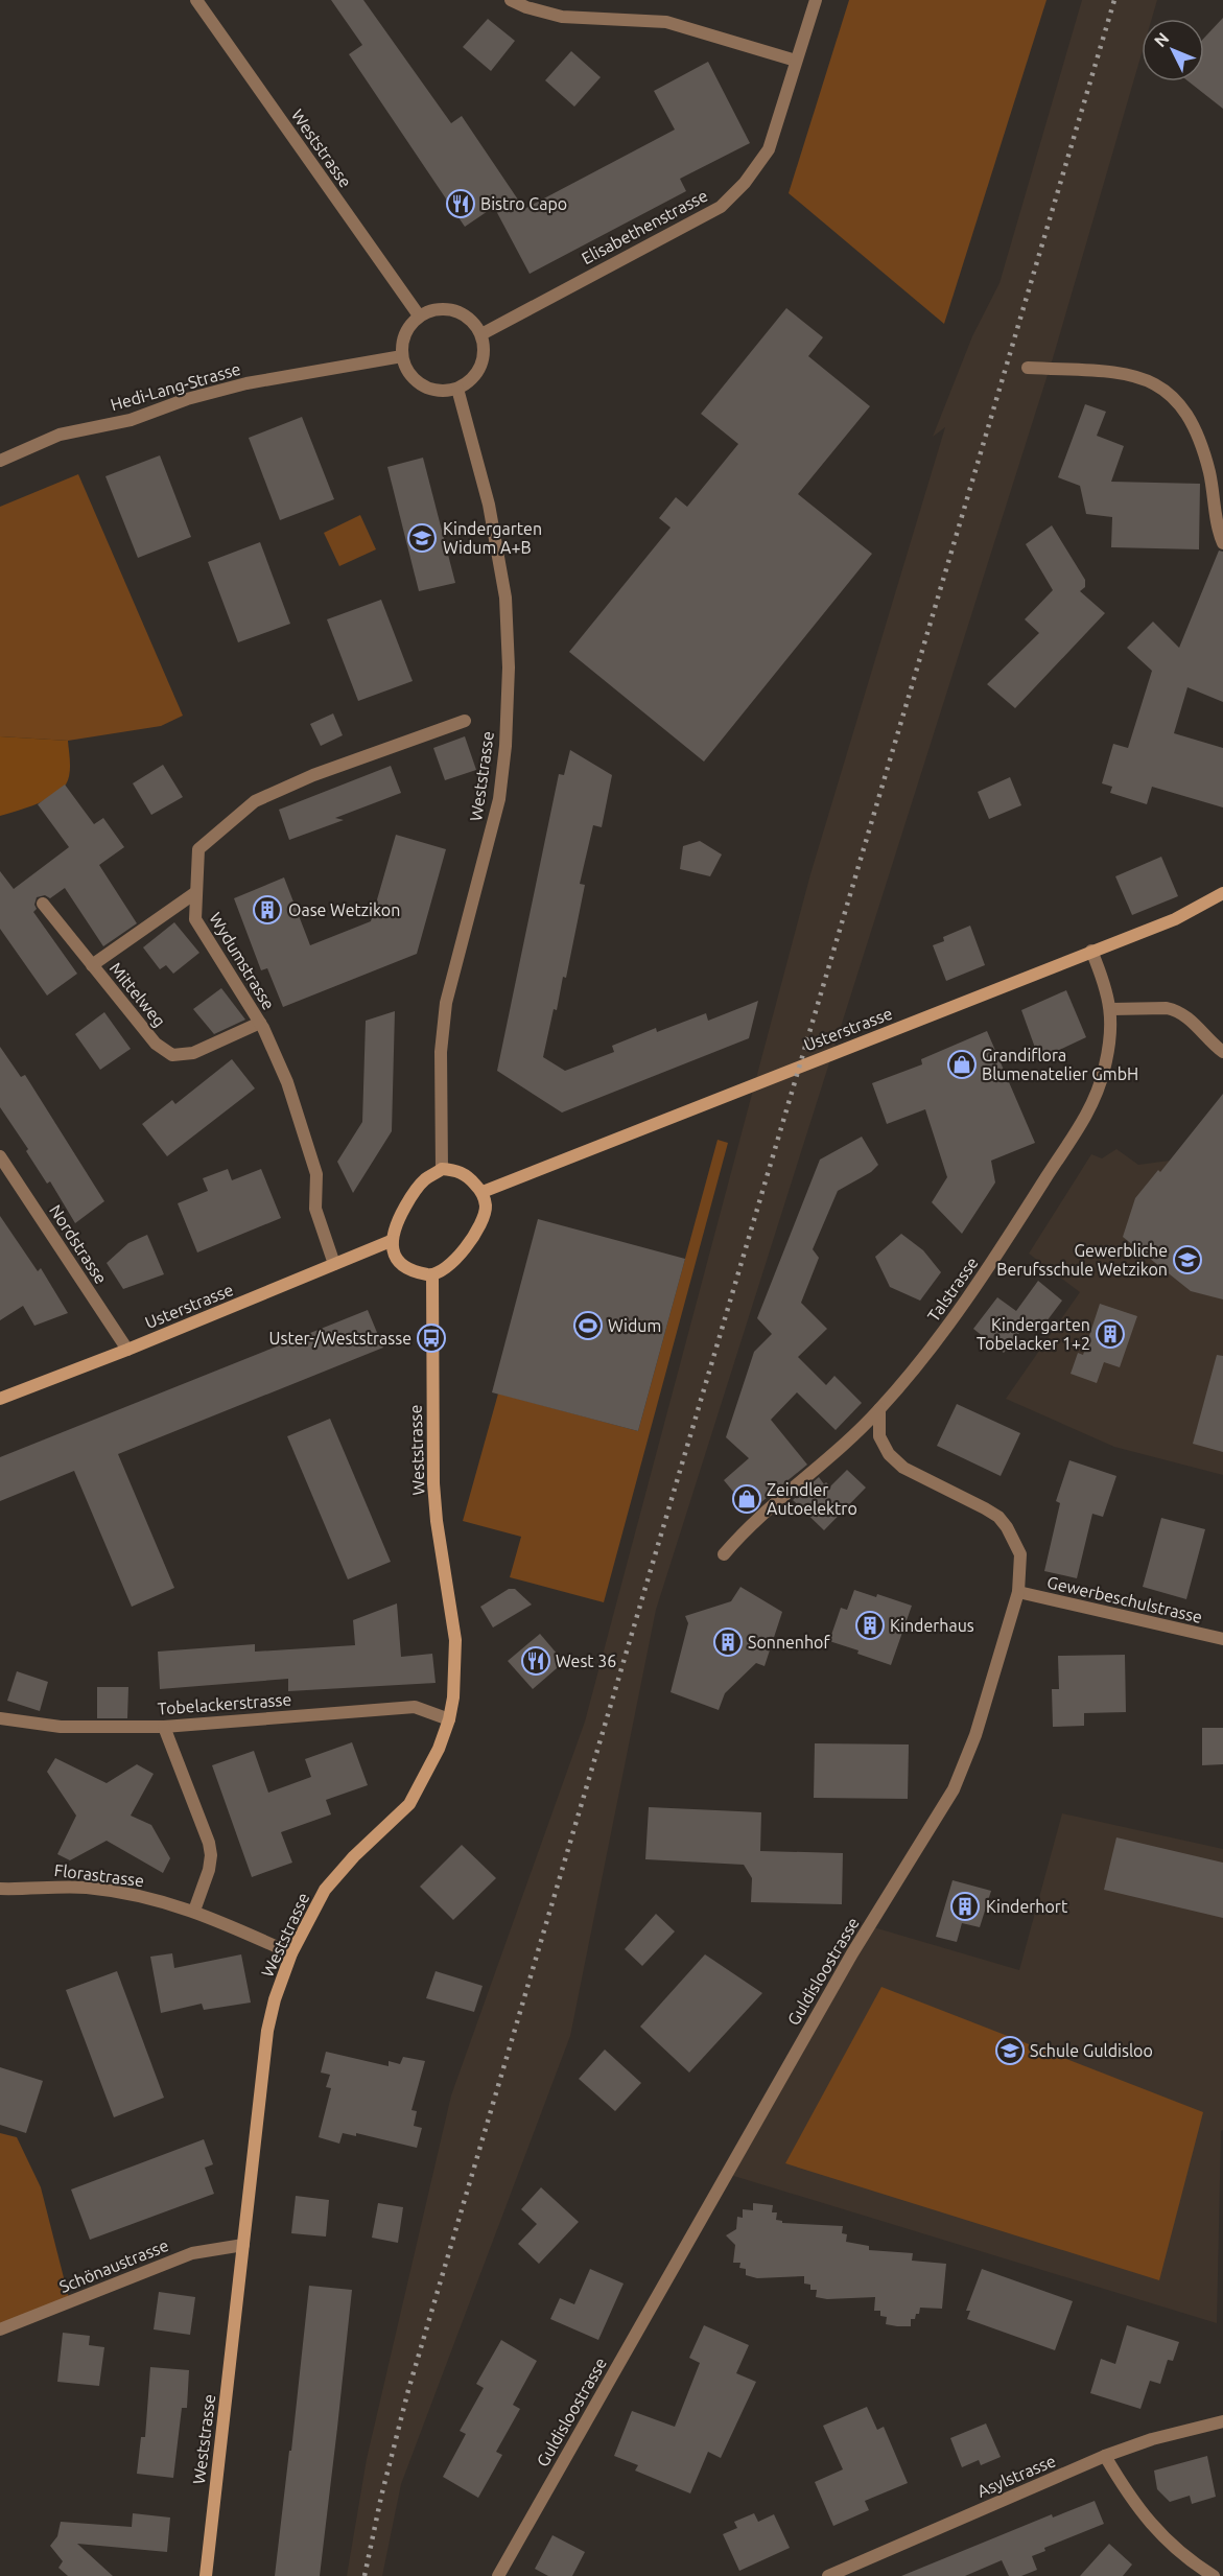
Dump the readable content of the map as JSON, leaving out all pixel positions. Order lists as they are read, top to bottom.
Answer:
{
  "streets": {
    "main road": ["Weststrasse", "Usterstrasse"],
    "street": [
      "Elisabethenstrasse",
      "Hedi-Lang-Strasse",
      "Wydumstrasse",
      "Mittelweg",
      "Nordstrasse",
      "Talstrasse",
      "Gewerbeschulstrasse",
      "Tobelackerstrasse",
      "Florastrasse",
      "Guldisloostrasse",
      "Schönaustrasse",
      "Asylstrasse"
    ]
  },
  "crossings": [
    ["Weststrasse", "Elisabethenstrasse"],
    ["Weststrasse", "Hedi-Lang-Strasse"],
    ["Weststrasse", "Usterstrasse"],
    ["Weststrasse", "Tobelackerstrasse"],
    ["Weststrasse", "Florastrasse"],
    ["Weststrasse", "Schönaustrasse"],
    ["Elisabethenstrasse", "Hedi-Lang-Strasse"],
    ["Wydumstrasse", "Mittelweg"],
    ["Wydumstrasse", "Usterstrasse"],
    ["Usterstrasse", "Nordstrasse"],
    ["Usterstrasse", "Talstrasse"],
    ["Talstrasse", "Guldisloostrasse"],
    ["Gewerbeschulstrasse", "Guldisloostrasse"]
  ],
  "places": {
    "restaurant": ["Bistro Capo", "West 36"],
    "school or university": ["Kindergarten Widum A+B", "Gewerbliche Berufsschule Wetzikon", "Schule Guldisloo"],
    "building": [
      "Oase Wetzikon",
      "Kindergarten Tobelacker 1+2",
      "Kinderhaus",
      "Sonnenhof",
      "Kinderhort"
    ],
    "shop": ["Grandiflora Blumenatelier GmbH", "Zeindler Autoelektro"],
    "sports": ["Widum"],
    "bus stop": ["Uster-/Weststrasse"]
  },
  "north": "top left"
}
